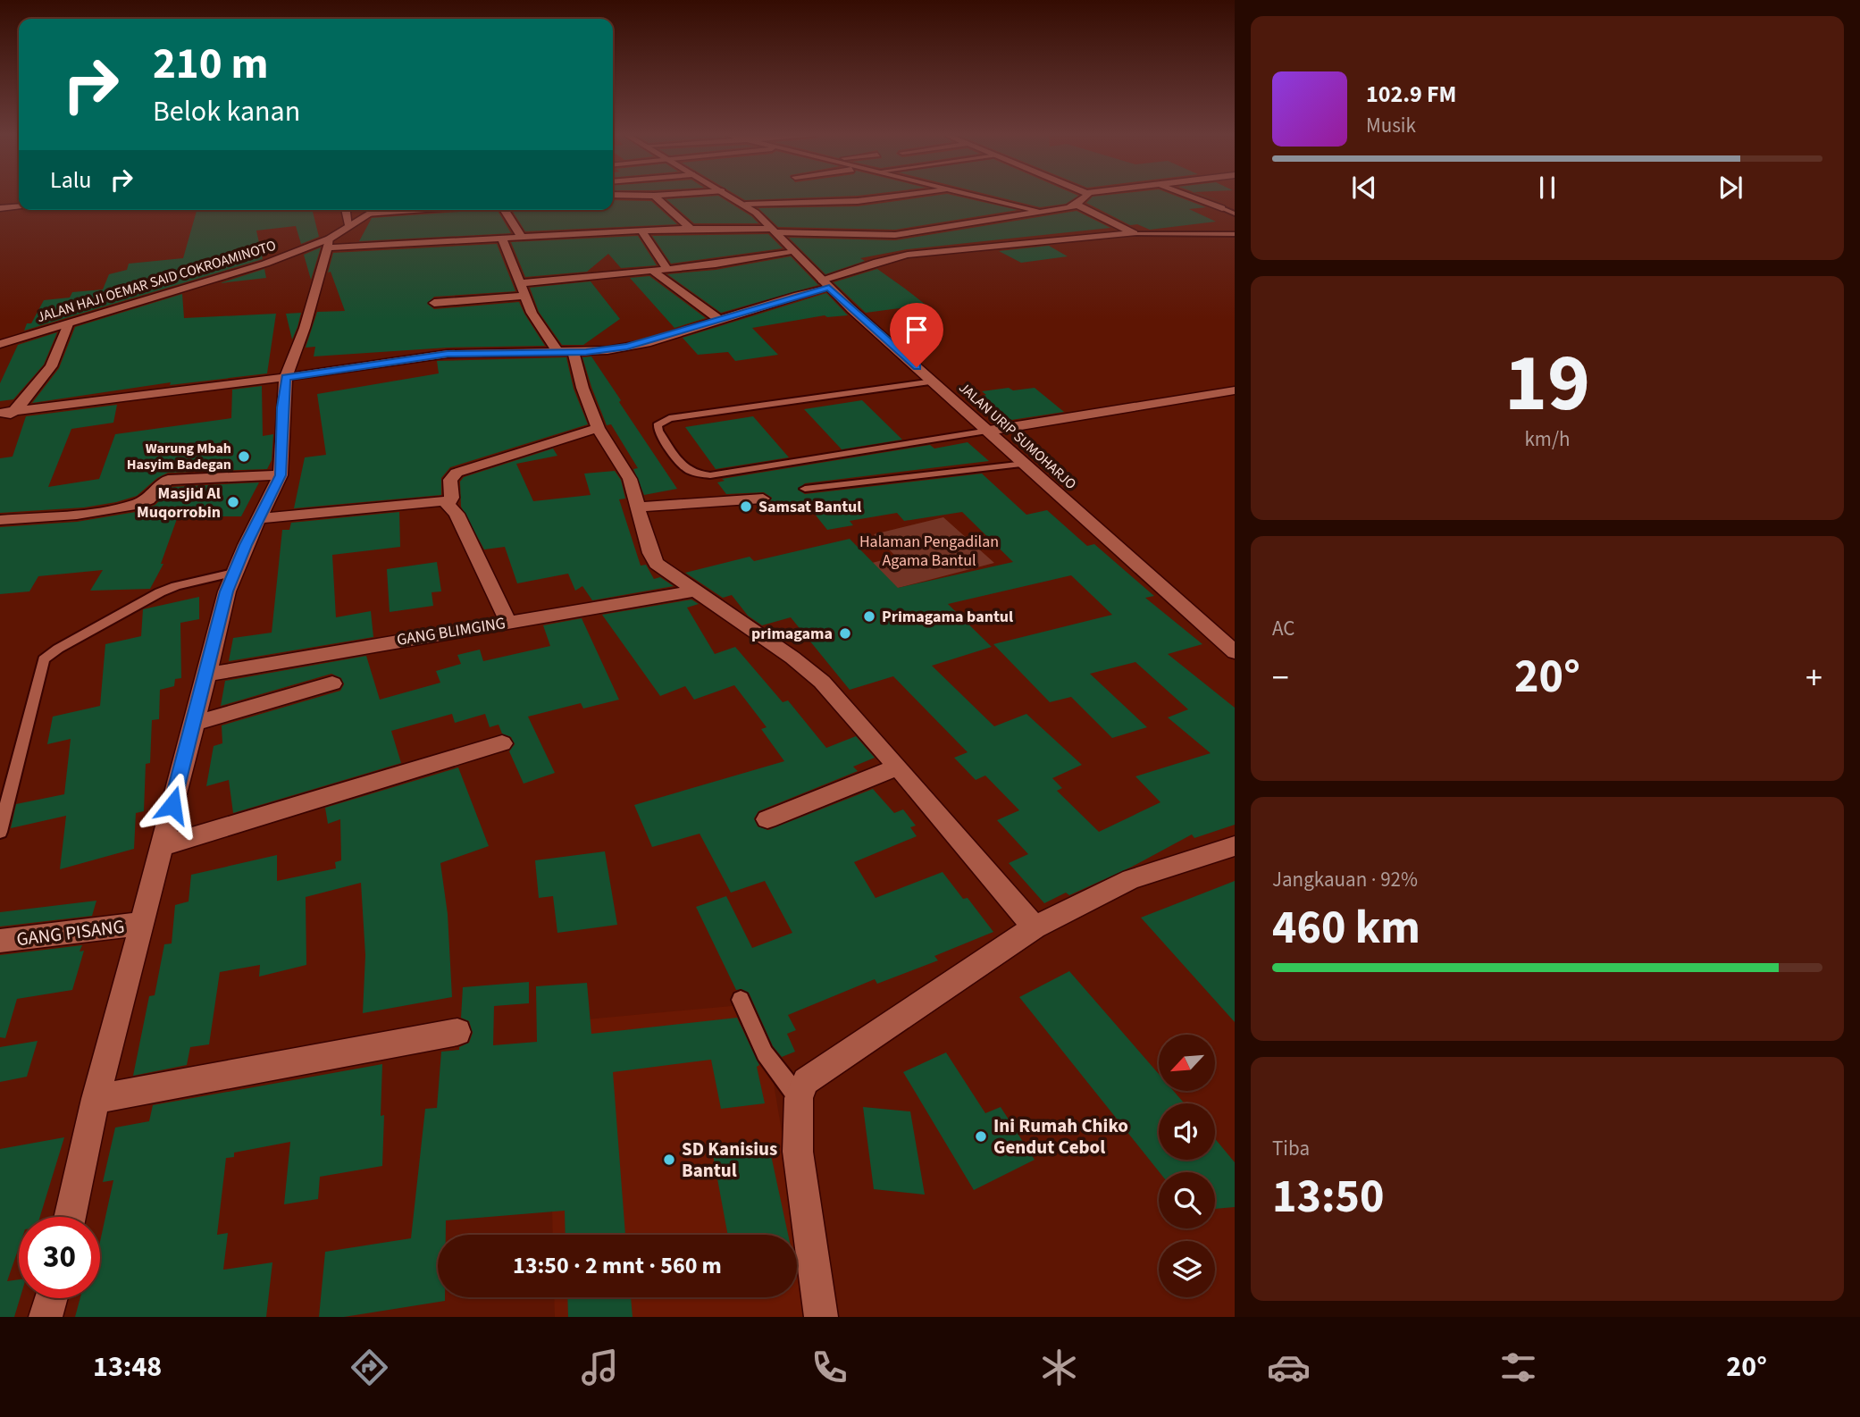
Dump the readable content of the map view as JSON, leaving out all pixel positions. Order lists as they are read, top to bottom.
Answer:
{
  "streets": {
    "street": [
      "JALAN HAJI OEMAR SAID COKROAMINOTO",
      "JALAN URIP SUMOHARJO",
      "GANG BLIMGING",
      "GANG PISANG"
    ]
  },
  "parks": ["Halaman Pengadilan Agama Bantul"],
  "places": [
    "Warung Mbah Hasyim Badegan",
    "Masjid Al Muqorrobin",
    "Samsat Bantul",
    "Primagama bantul",
    "primagama",
    "Ini Rumah Chiko Gendut Cebol",
    "SD Kanisius Bantul"
  ],
  "north": "bottom left",
  "page": {
    "turn": ["210 m", "Belok kanan"],
    "song": ["102.9 FM", "Musik"],
    "then": "Lalu",
    "tile": [
      ["19", "km/h"],
      "AC",
      ["Jangkauan · 92%", "460 km"],
      ["Tiba", "13:50"]
    ],
    "heat": ["−", "20°", "+"],
    "limit": "30",
    "trip": "13:50 · 2 mnt · 560 m",
    "tabs": ["13:48", "20°"]
  }
}
